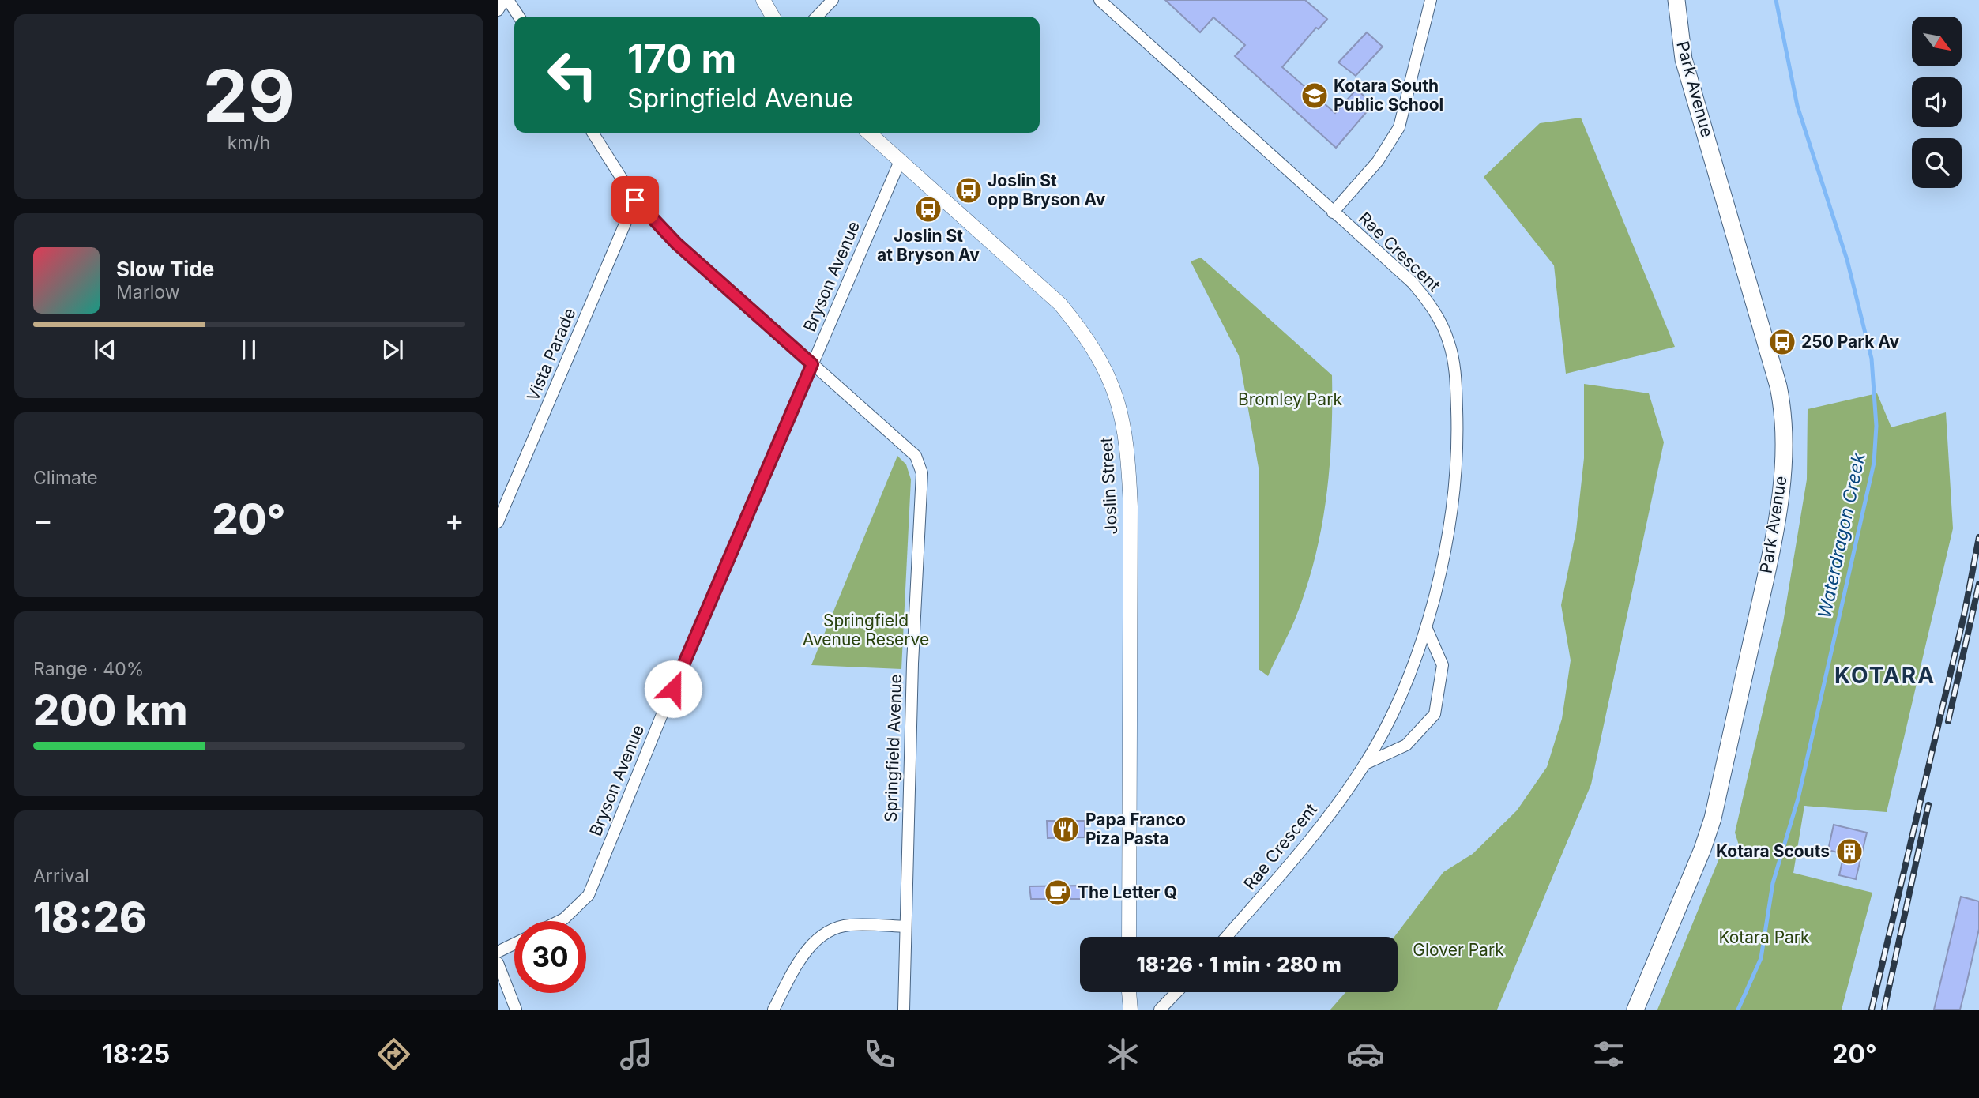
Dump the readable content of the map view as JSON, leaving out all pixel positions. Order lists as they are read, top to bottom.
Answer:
{
  "streets": {
    "main road": ["Park Avenue"],
    "street": [
      "Rae Crescent",
      "Bryson Avenue",
      "Vista Parade",
      "Joslin Street",
      "Springfield Avenue"
    ]
  },
  "crossings": [
    ["Bryson Avenue", "Joslin Street"],
    ["Bryson Avenue", "Springfield Avenue"],
    ["Vista Parade", "Springfield Avenue"]
  ],
  "districts": ["KOTARA"],
  "water": ["Waterdragon Creek"],
  "parks": [
    "Bromley Park",
    "Springfield Avenue Reserve",
    "Kotara Park",
    "Glover Park"
  ],
  "places": {
    "school or university": ["Kotara South Public School"],
    "bus stop": ["Joslin St opp Bryson Av", "Joslin St at Bryson Av", "250 Park Av"],
    "restaurant": ["Papa Franco Piza Pasta"],
    "building": ["Kotara Scouts"],
    "cafe": ["The Letter Q"]
  },
  "north": "bottom right",
  "page": {
    "tile": [
      ["29", "km/h"],
      "Climate",
      ["Range · 40%", "200 km"],
      ["Arrival", "18:26"]
    ],
    "turn": ["170 m", "Springfield Avenue"],
    "song": ["Slow Tide", "Marlow"],
    "heat": ["−", "20°", "+"],
    "limit": "30",
    "trip": "18:26 · 1 min · 280 m",
    "tabs": ["18:25", "20°"]
  }
}
